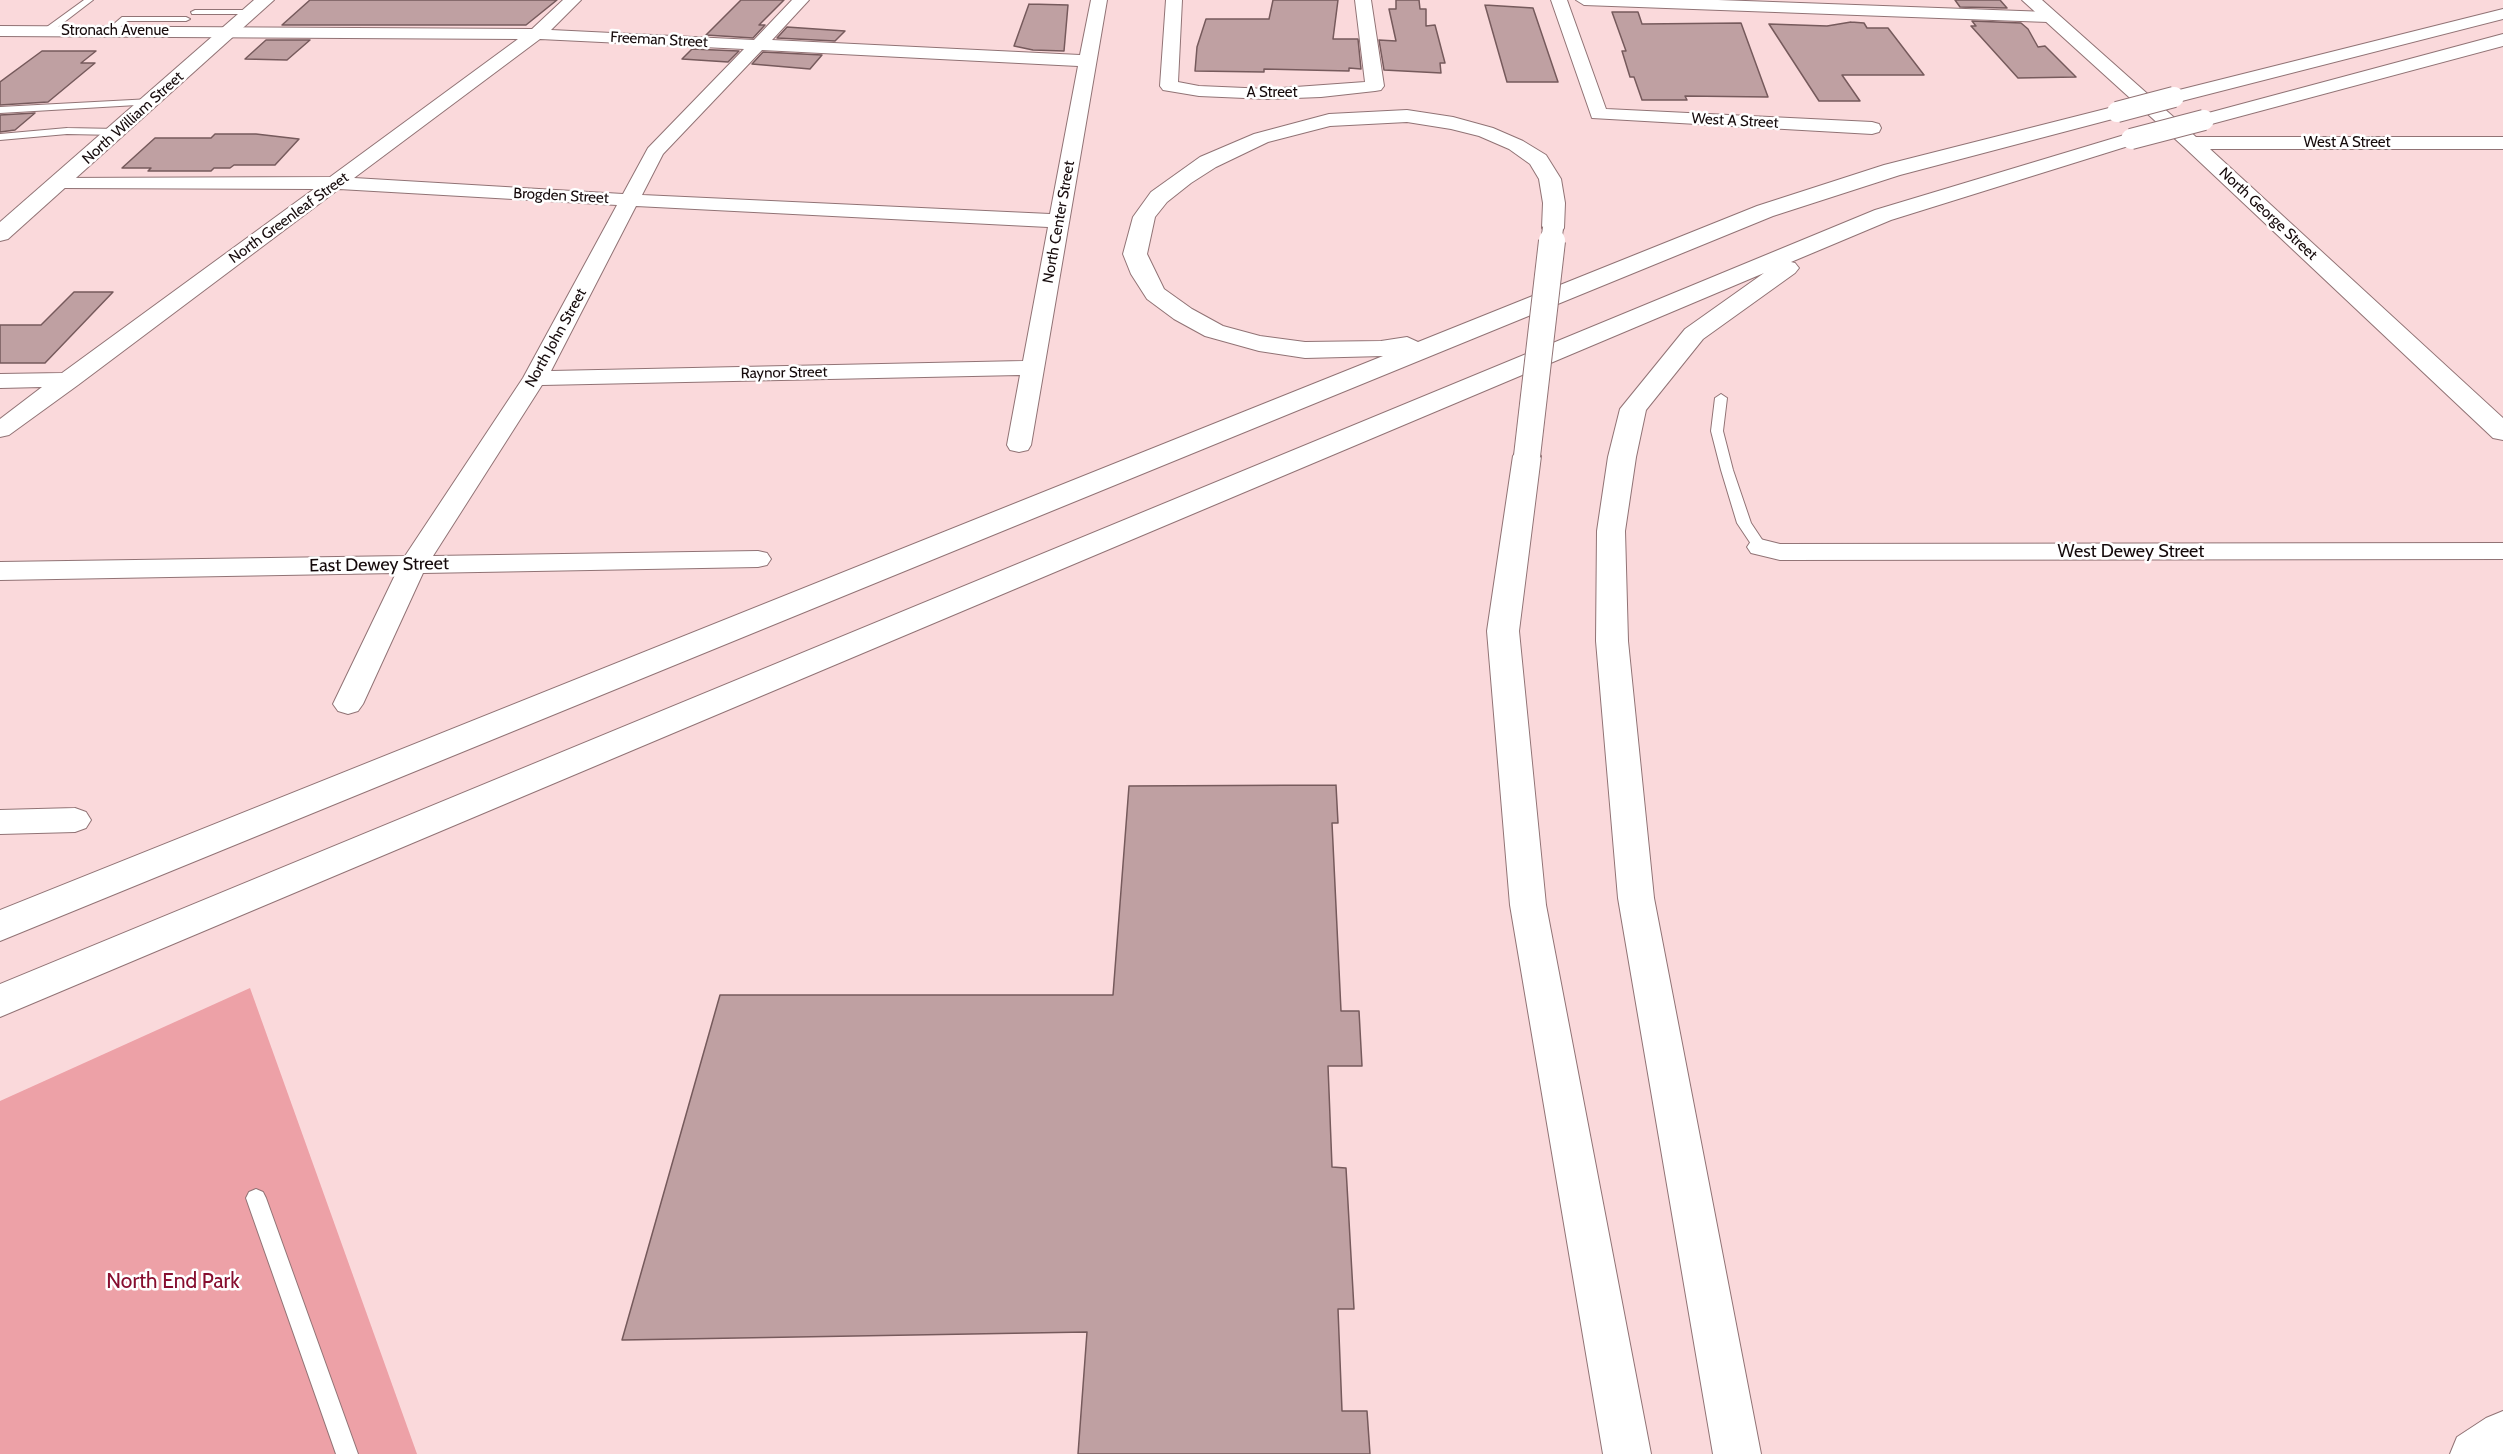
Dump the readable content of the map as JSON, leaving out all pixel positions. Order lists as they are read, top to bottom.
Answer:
{
  "streets": {
    "main road": ["North William Street", "West A Street", "North George Street"],
    "street": [
      "Stronach Avenue",
      "Freeman Street",
      "A Street",
      "Brogden Street",
      "North Greenleaf Street",
      "North Center Street",
      "North John Street",
      "Raynor Street",
      "West Dewey Street",
      "East Dewey Street"
    ]
  },
  "crossings": [
    ["Stronach Avenue", "Freeman Street"],
    ["Stronach Avenue", "North William Street"],
    ["Freeman Street", "North William Street"],
    ["Freeman Street", "North Greenleaf Street"],
    ["Freeman Street", "North Center Street"],
    ["Freeman Street", "North John Street"],
    ["North William Street", "Brogden Street"],
    ["West A Street", "North George Street"],
    ["Brogden Street", "North Greenleaf Street"],
    ["Brogden Street", "North Center Street"],
    ["Brogden Street", "North John Street"],
    ["North Center Street", "Raynor Street"],
    ["North John Street", "Raynor Street"],
    ["North John Street", "East Dewey Street"]
  ],
  "parks": ["North End Park"]
}
